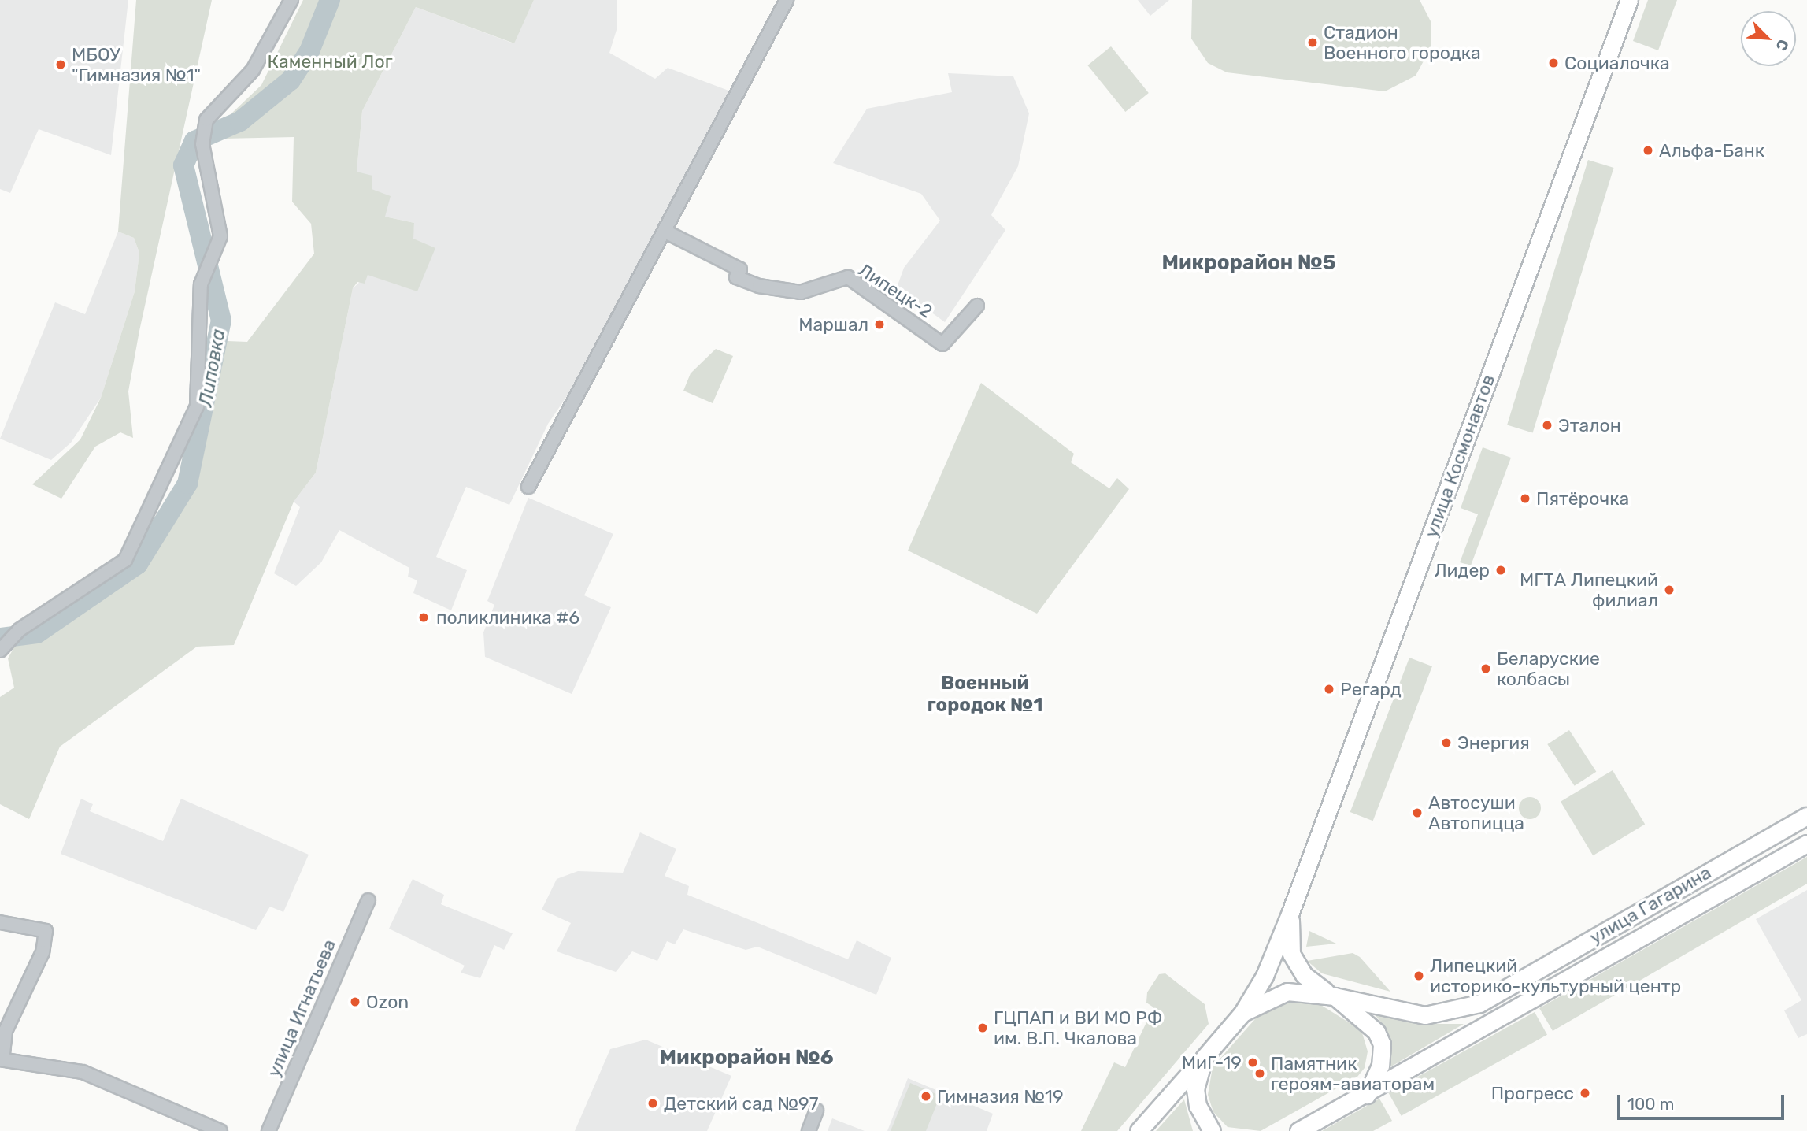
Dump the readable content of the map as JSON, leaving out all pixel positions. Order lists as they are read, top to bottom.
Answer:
{
  "streets": {
    "main road": ["улица Космонавтов", "улица Гагарина"],
    "street": ["Липецк-2", "улица Игнатьева"]
  },
  "crossings": [
    ["улица Космонавтов", "улица Гагарина"]
  ],
  "districts": ["Микрорайон №5", "Военный городок №1", "Микрорайон №6"],
  "water": ["Липовка"],
  "parks": ["Каменный Лог"],
  "places": [
    "Стадион Военного городка",
    "Социалочка",
    "МБОУ \"Гимназия №1\"",
    "Альфа-Банк",
    "Маршал",
    "Эталон",
    "Пятёрочка",
    "Лидер",
    "МГТА Липецкий филиал",
    "поликлиника #6",
    "Беларуские колбасы",
    "Регард",
    "Энергия",
    "Автосуши Автопицца",
    "Липецкий историко-культурный центр",
    "Ozon",
    "ГЦПАП и ВИ МО РФ им. В.П. Чкалова",
    "МиГ-19",
    "Памятник героям-авиаторам",
    "Прогресс",
    "Гимназия №19",
    "Детский сад №97"
  ],
  "scale_bar": "100 m",
  "north": "bottom right"
}
